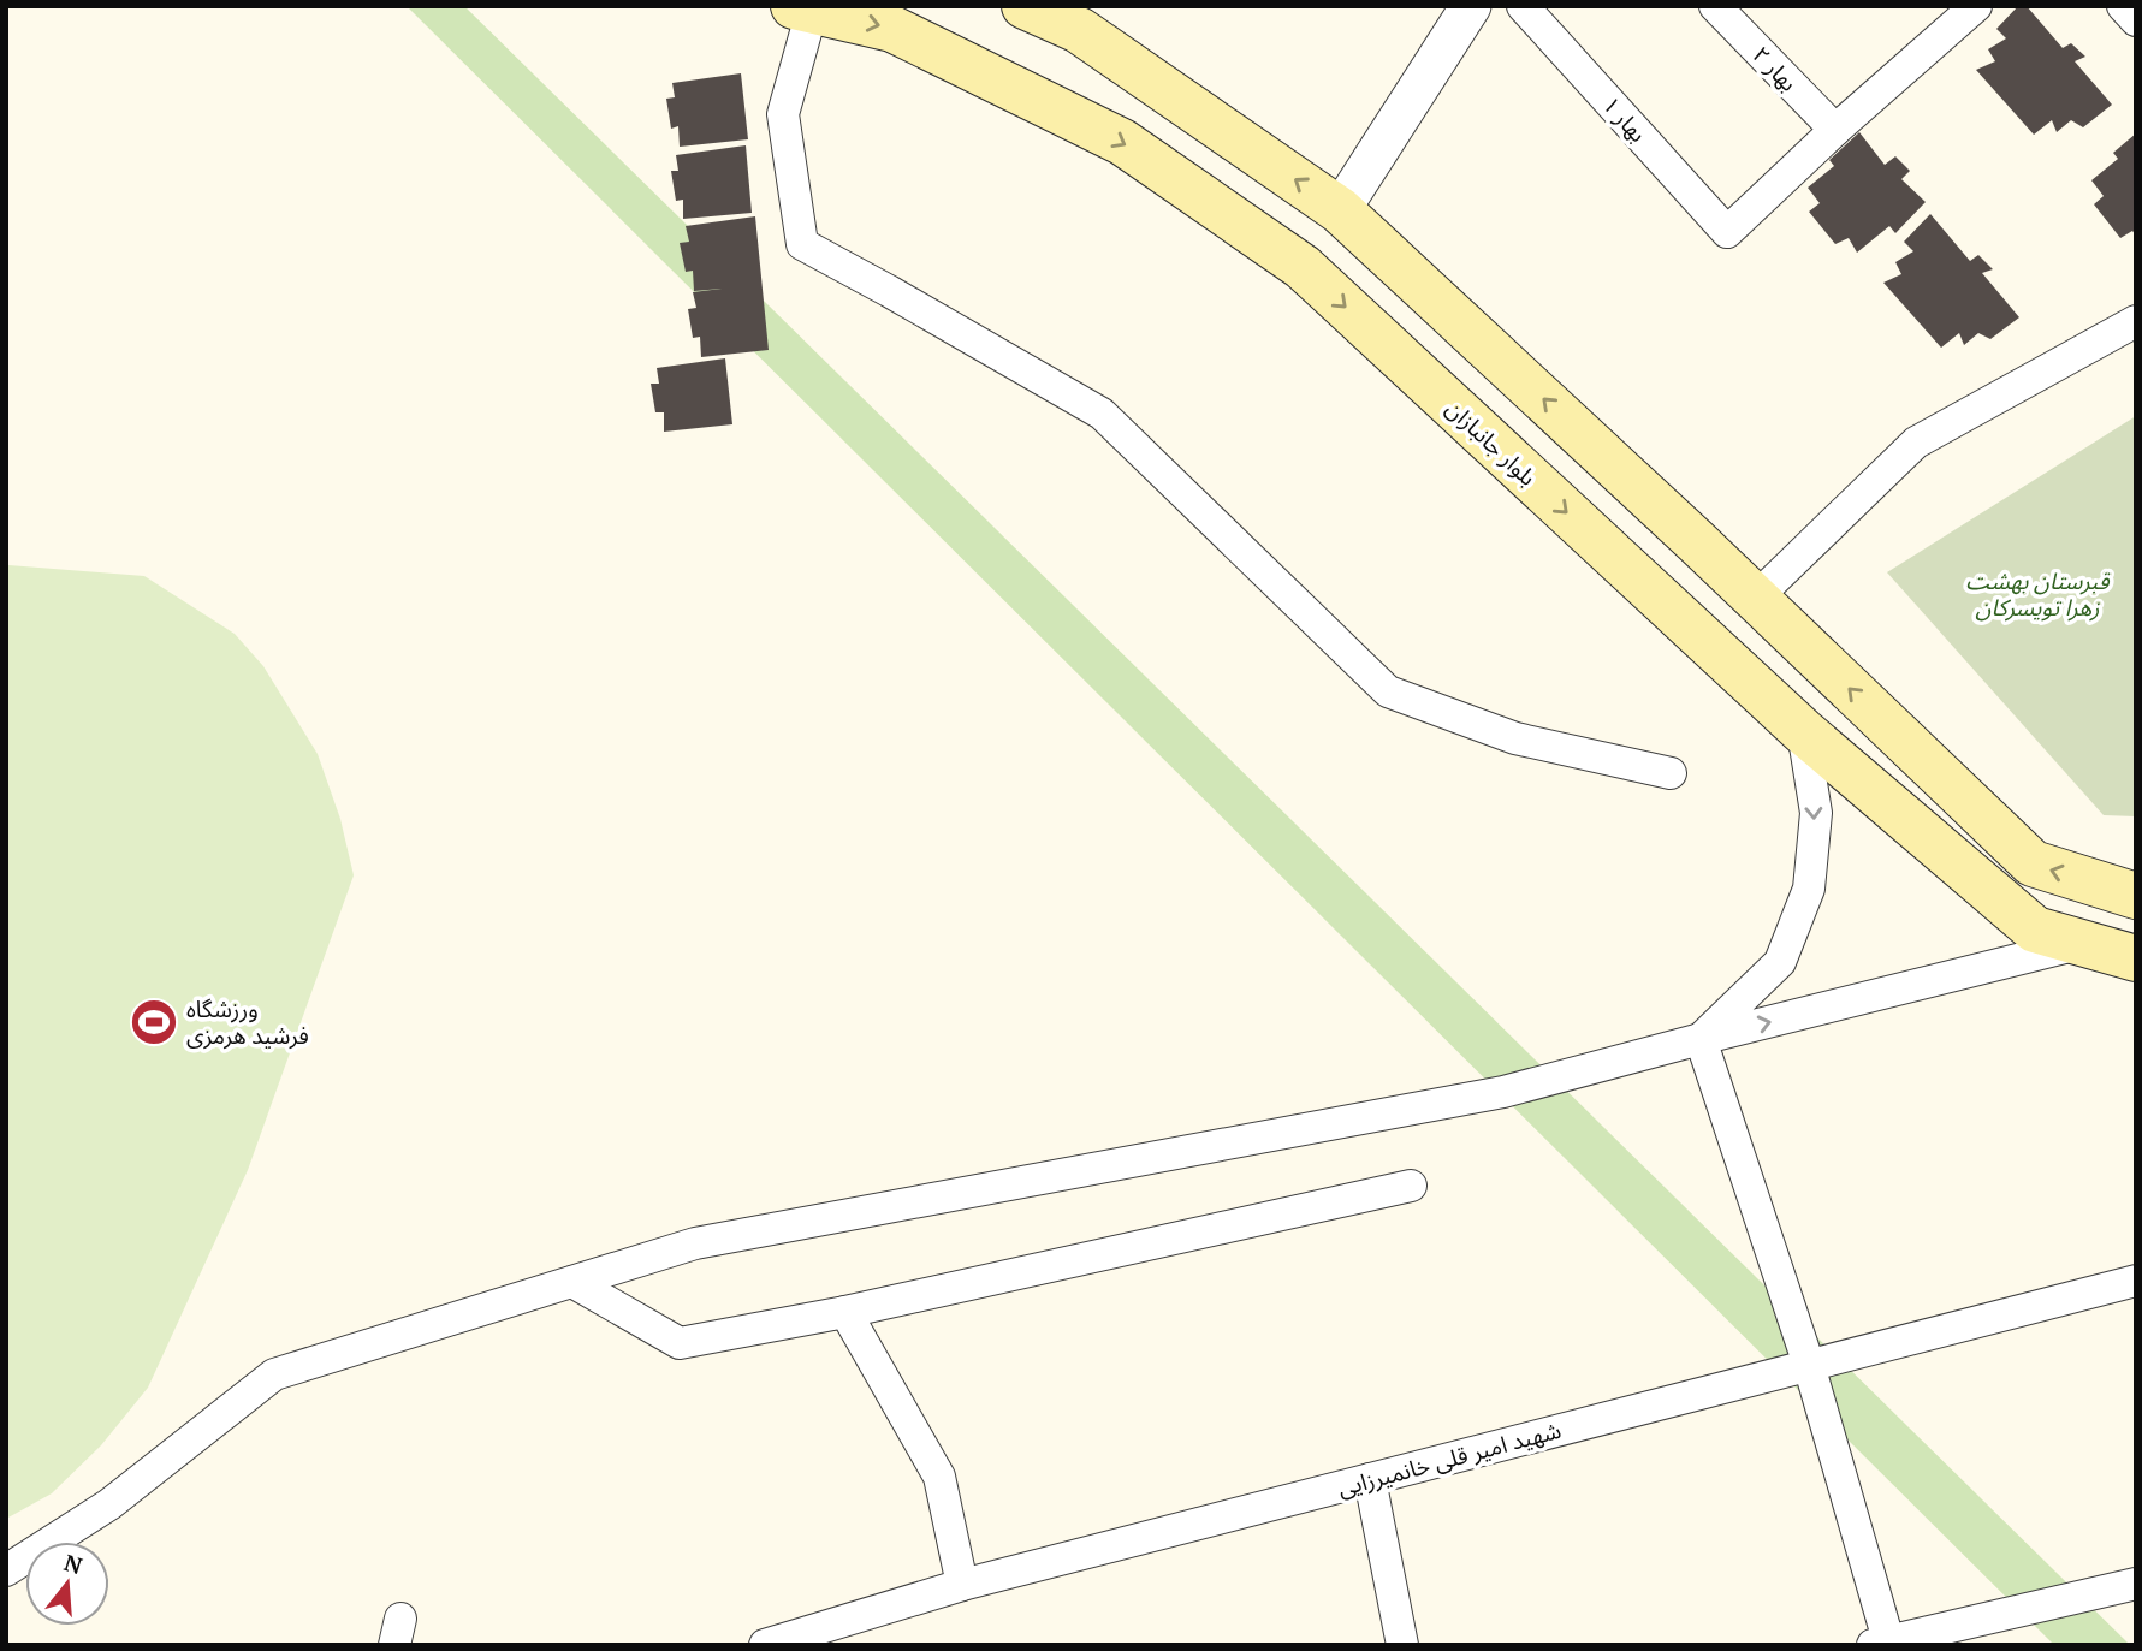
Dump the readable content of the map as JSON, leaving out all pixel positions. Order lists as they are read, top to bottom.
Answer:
{
  "streets": {
    "main road": ["بلوار جانبازان"],
    "street": ["بهار ۲", "بهار ۱", "شهید امیر قلی خانمیرزایی"]
  },
  "crossings": [
    ["بهار ۲", "بهار ۱"]
  ],
  "parks": ["قبرستان بهشت زهرا تویسرکان"],
  "places": {
    "sports": ["ورزشگاه فرشید هرمزی"]
  },
  "north": "top"
}
